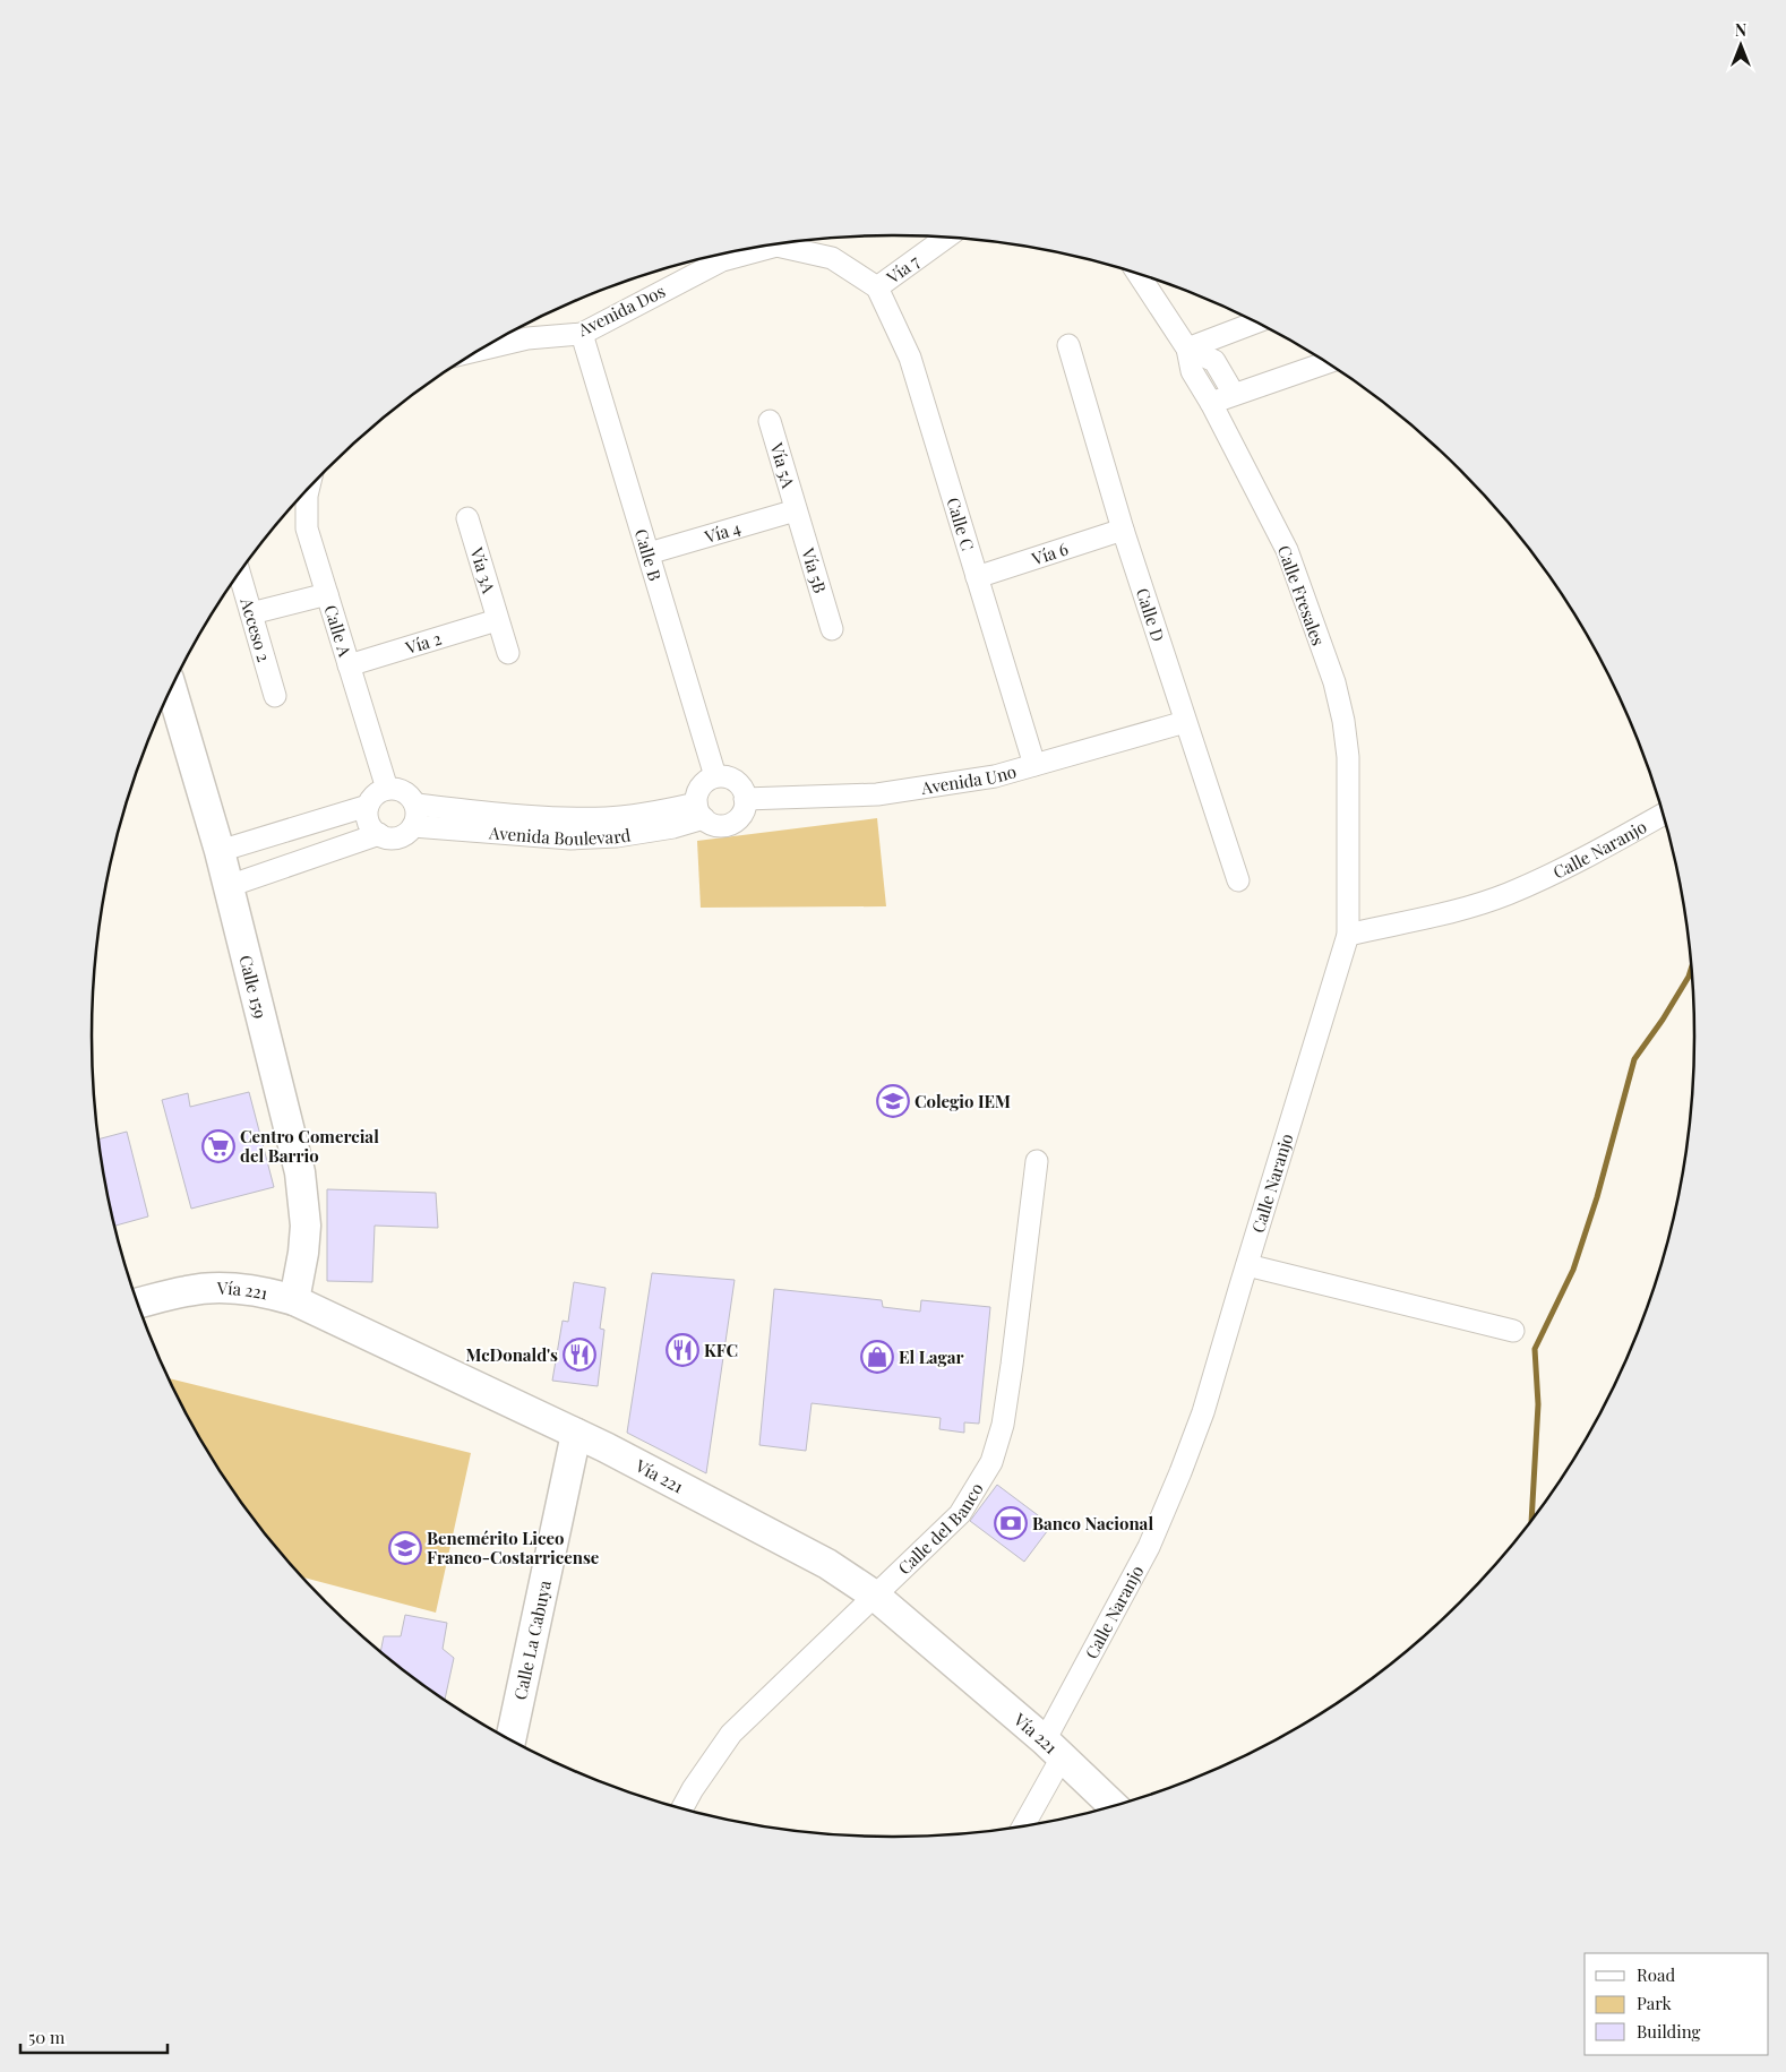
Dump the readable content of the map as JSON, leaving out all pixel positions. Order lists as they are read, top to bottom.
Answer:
{
  "streets": {
    "main road": ["Calle 159", "Vía 221", "Calle La Cabuya"],
    "street": [
      "Vía 7",
      "Avenida Dos",
      "Vía 5A",
      "Calle C",
      "Vía 4",
      "Vía 6",
      "Calle B",
      "Vía 3A",
      "Vía 5B",
      "Calle Fresales",
      "Calle D",
      "Acceso 2",
      "Calle A",
      "Vía 2",
      "Avenida Uno",
      "Avenida Boulevard",
      "Calle Naranjo",
      "Calle del Banco"
    ]
  },
  "crossings": [
    ["Vía 7", "Avenida Dos"],
    ["Vía 7", "Calle C"],
    ["Avenida Dos", "Calle C"],
    ["Avenida Dos", "Calle B"],
    ["Vía 5A", "Vía 4"],
    ["Vía 5A", "Vía 5B"],
    ["Calle C", "Vía 6"],
    ["Calle C", "Avenida Uno"],
    ["Vía 4", "Calle B"],
    ["Vía 4", "Vía 5B"],
    ["Vía 6", "Calle D"],
    ["Calle B", "Avenida Uno"],
    ["Calle B", "Avenida Boulevard"],
    ["Vía 3A", "Vía 2"],
    ["Calle Fresales", "Calle Naranjo"],
    ["Calle D", "Avenida Uno"],
    ["Calle A", "Vía 2"],
    ["Calle A", "Avenida Boulevard"],
    ["Avenida Uno", "Avenida Boulevard"],
    ["Calle Naranjo", "Vía 221"],
    ["Calle 159", "Vía 221"],
    ["Vía 221", "Calle del Banco"],
    ["Vía 221", "Calle La Cabuya"]
  ],
  "places": {
    "school or university": ["Colegio IEM", "Benemérito Liceo Franco-Costarricense"],
    "supermarket": ["Centro Comercial del Barrio"],
    "restaurant": ["KFC", "McDonald's"],
    "shop": ["El Lagar"],
    "bank": ["Banco Nacional"]
  },
  "legend": ["Road", "Park", "Building"],
  "scale_bar": "50 m",
  "north": "top"
}
